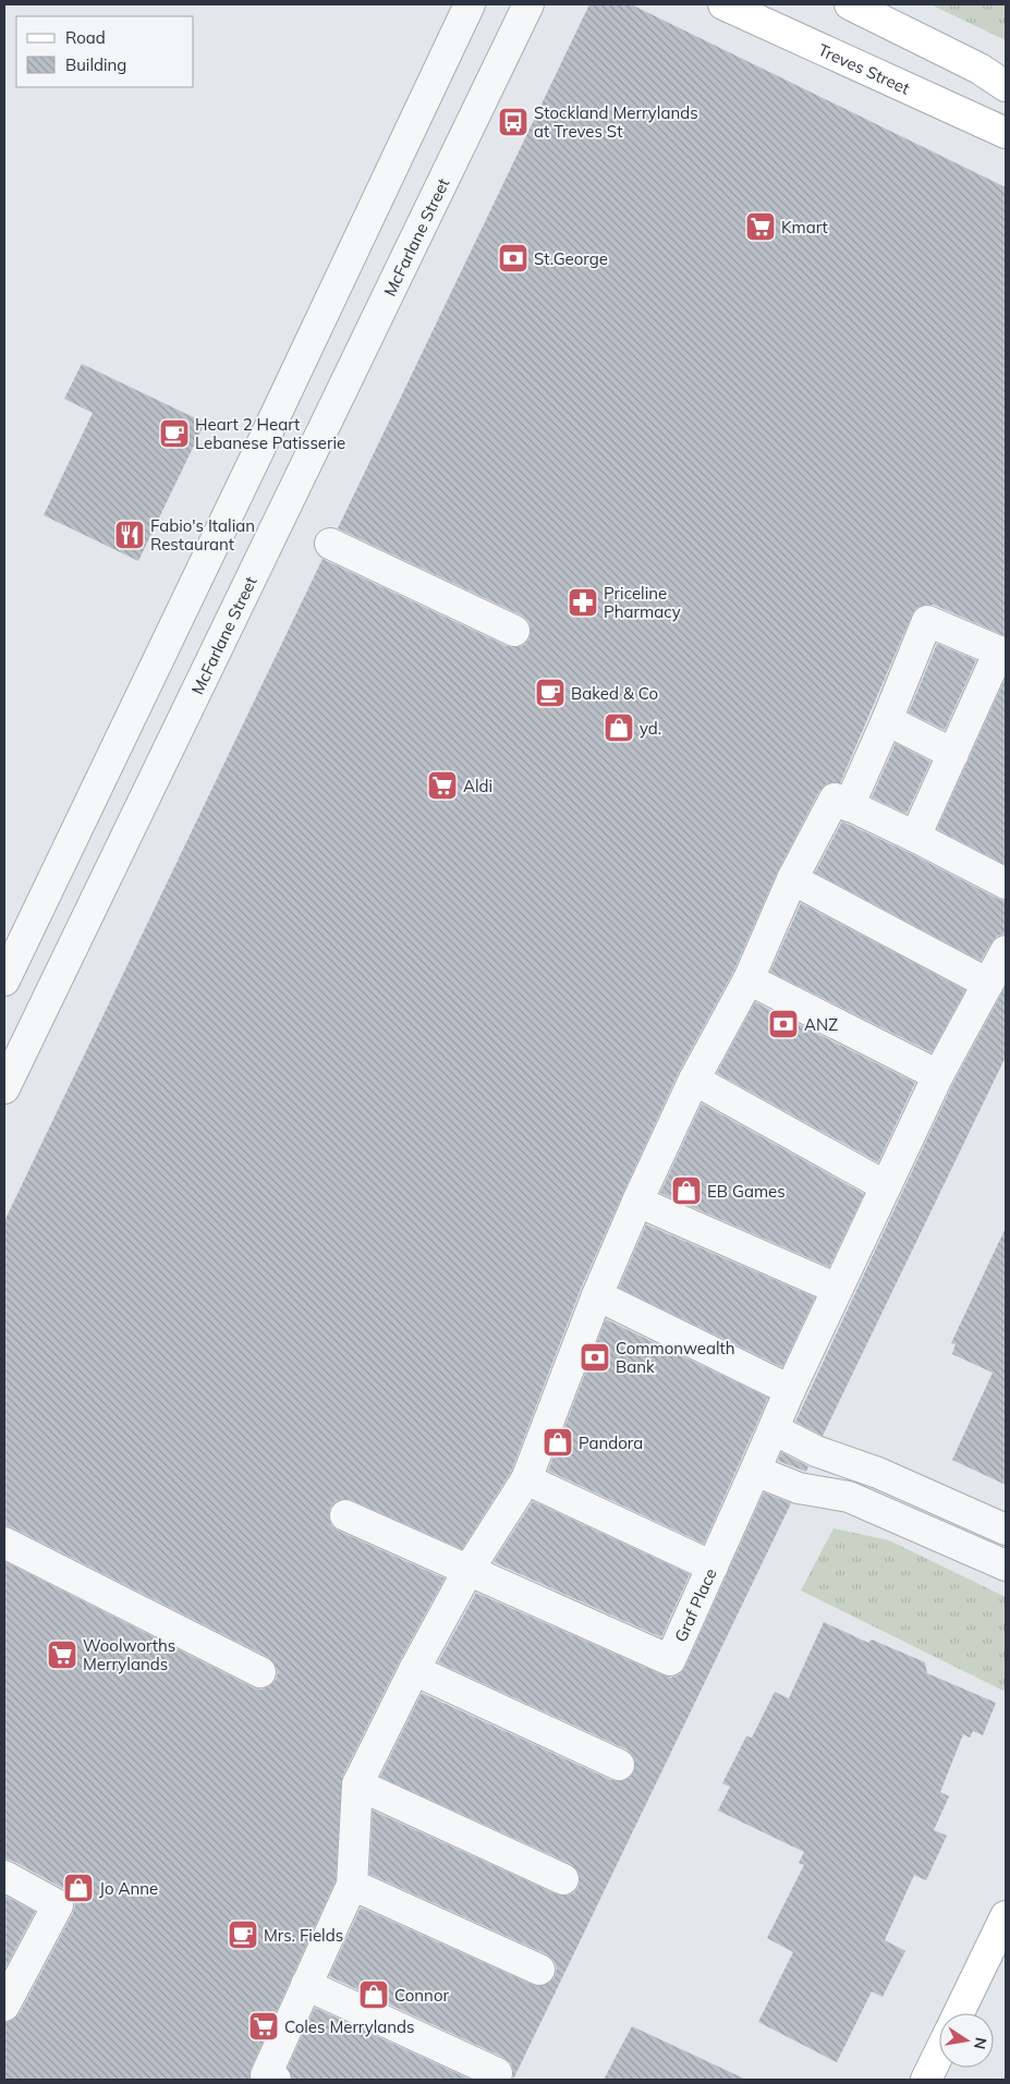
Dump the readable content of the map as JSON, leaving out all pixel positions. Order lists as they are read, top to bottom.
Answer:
{
  "streets": {
    "main road": ["Treves Street"],
    "street": ["McFarlane Street", "Graf Place"]
  },
  "places": {
    "bus stop": ["Stockland Merrylands at Treves St"],
    "supermarket": [
      "Kmart",
      "Aldi",
      "Woolworths Merrylands",
      "Coles Merrylands"
    ],
    "bank": ["St.George", "ANZ", "Commonwealth Bank"],
    "cafe": ["Heart 2 Heart Lebanese Patisserie", "Baked & Co", "Mrs. Fields"],
    "restaurant": ["Fabio's Italian Restaurant"],
    "pharmacy": ["Priceline Pharmacy"],
    "shop": [
      "yd.",
      "EB Games",
      "Pandora",
      "Jo Anne",
      "Connor"
    ]
  },
  "legend": ["Road", "Building"],
  "north": "right"
}
